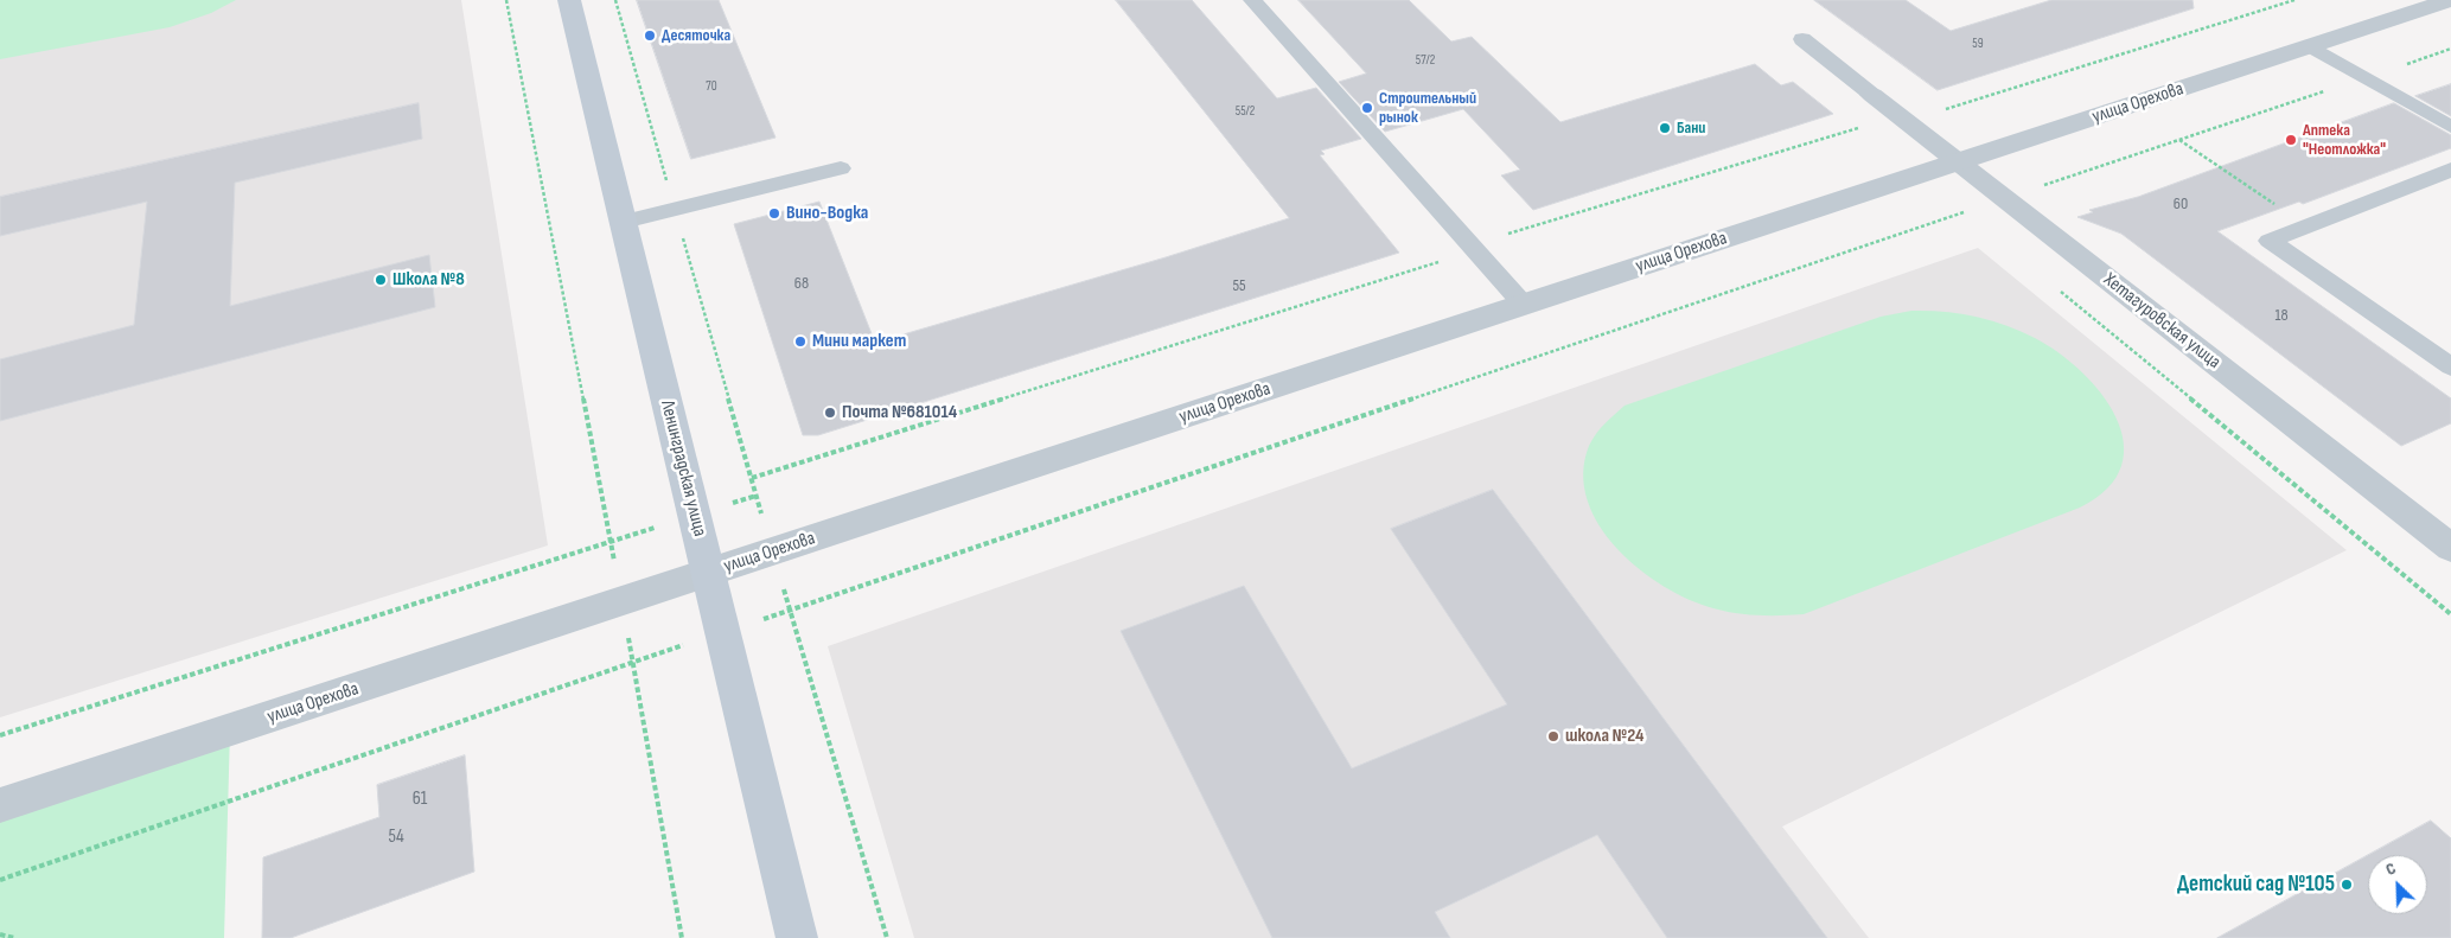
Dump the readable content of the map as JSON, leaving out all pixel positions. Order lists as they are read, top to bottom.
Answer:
{
  "streets": {
    "main road": ["Ленинградская улица"],
    "street": ["улица Орехова", "Хетагуровская улица"]
  },
  "crossings": [
    ["улица Орехова", "Хетагуровская улица"],
    ["улица Орехова", "Ленинградская улица"]
  ],
  "places": [
    "Десяточка",
    "Строительный рынок",
    "Бани",
    "Аптека \"Неотложка\"",
    "Вино-Водка",
    "Школа №8",
    "Мини маркет",
    "Почта №681014",
    "школа №24",
    "Детский сад №105"
  ],
  "house_numbers": [
    "59",
    "57/2",
    "70",
    "55/2",
    "60",
    "68",
    "55",
    "18",
    "61",
    "54"
  ],
  "north": "top left"
}
